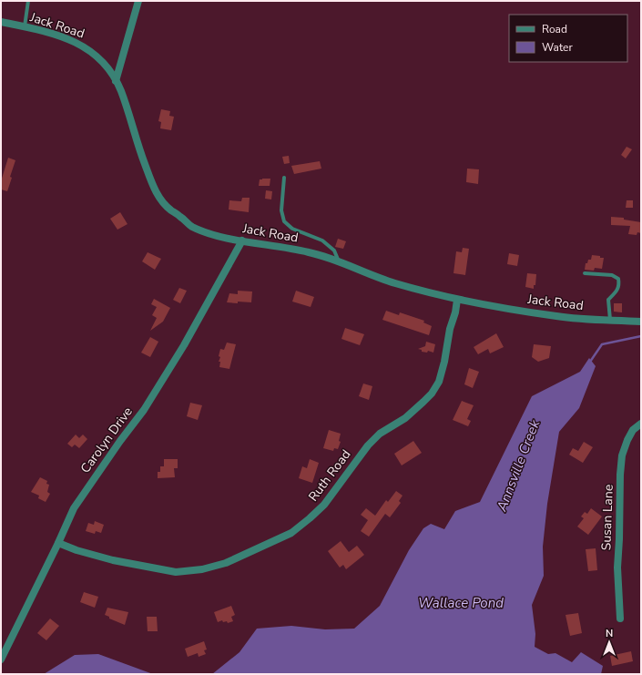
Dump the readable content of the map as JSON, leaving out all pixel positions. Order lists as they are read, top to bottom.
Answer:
{
  "streets": {
    "street": [
      "Jack Road",
      "Carolyn Drive",
      "Ruth Road",
      "Susan Lane"
    ]
  },
  "crossings": [
    ["Jack Road", "Carolyn Drive"],
    ["Jack Road", "Ruth Road"],
    ["Carolyn Drive", "Ruth Road"]
  ],
  "water": ["Annsville Creek", "Wallace Pond"],
  "legend": ["Road", "Water"],
  "north": "top"
}
